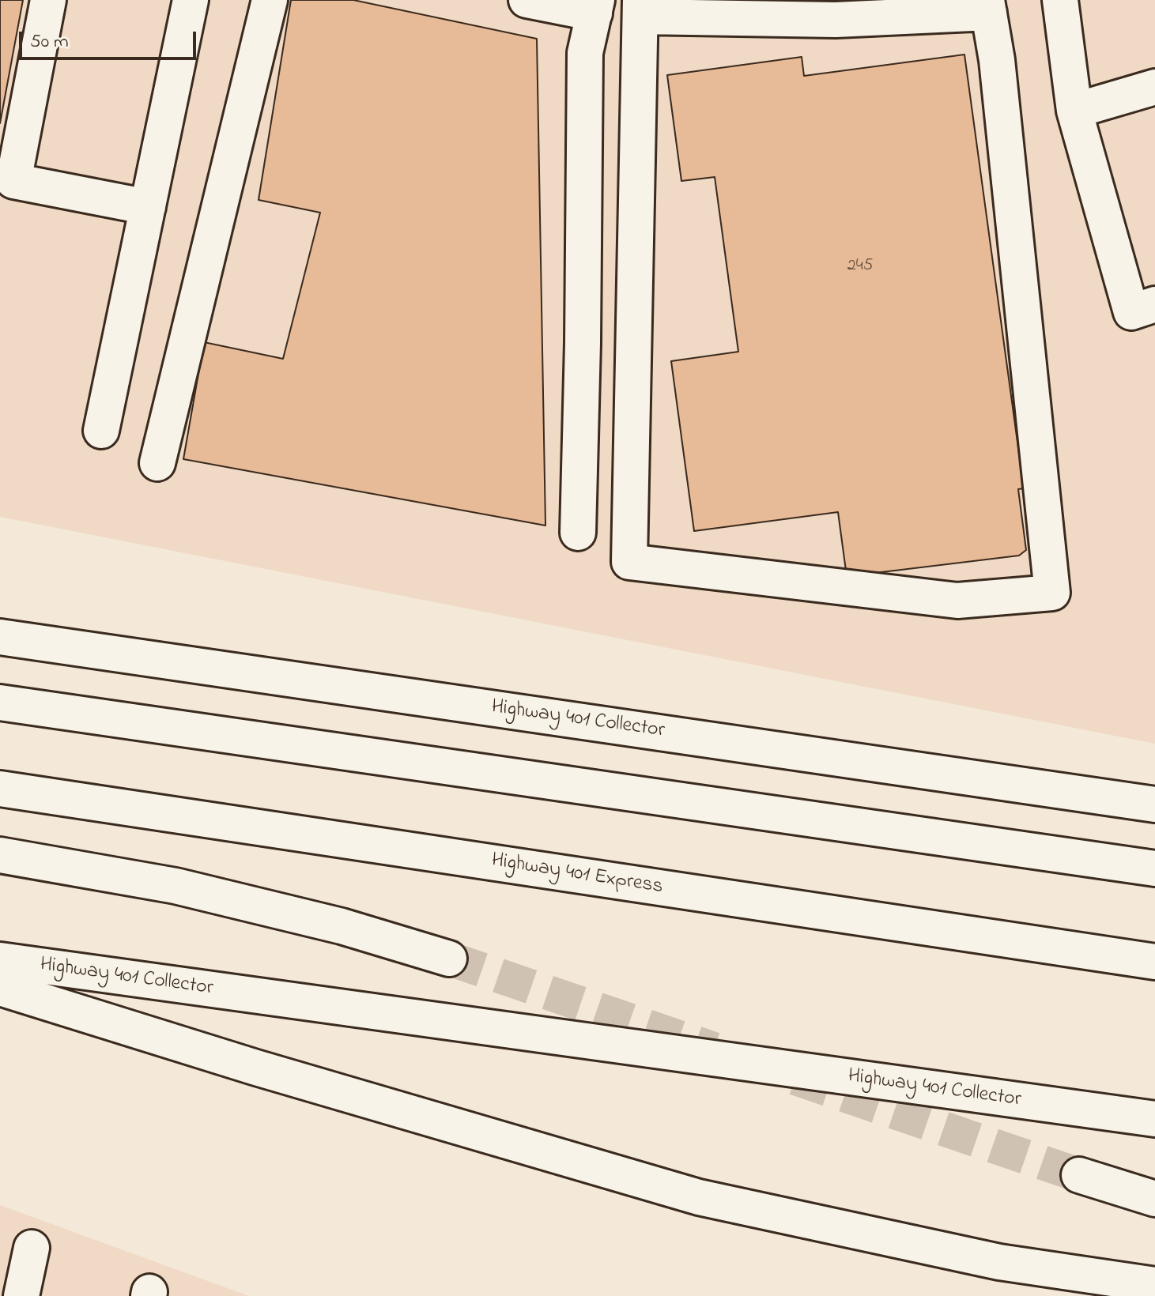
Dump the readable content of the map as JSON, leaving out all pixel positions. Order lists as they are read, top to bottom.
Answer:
{
  "streets": {
    "main road": ["Highway 401 Collector", "Highway 401 Express"]
  },
  "house_numbers": ["245"],
  "scale_bar": "50 m"
}
